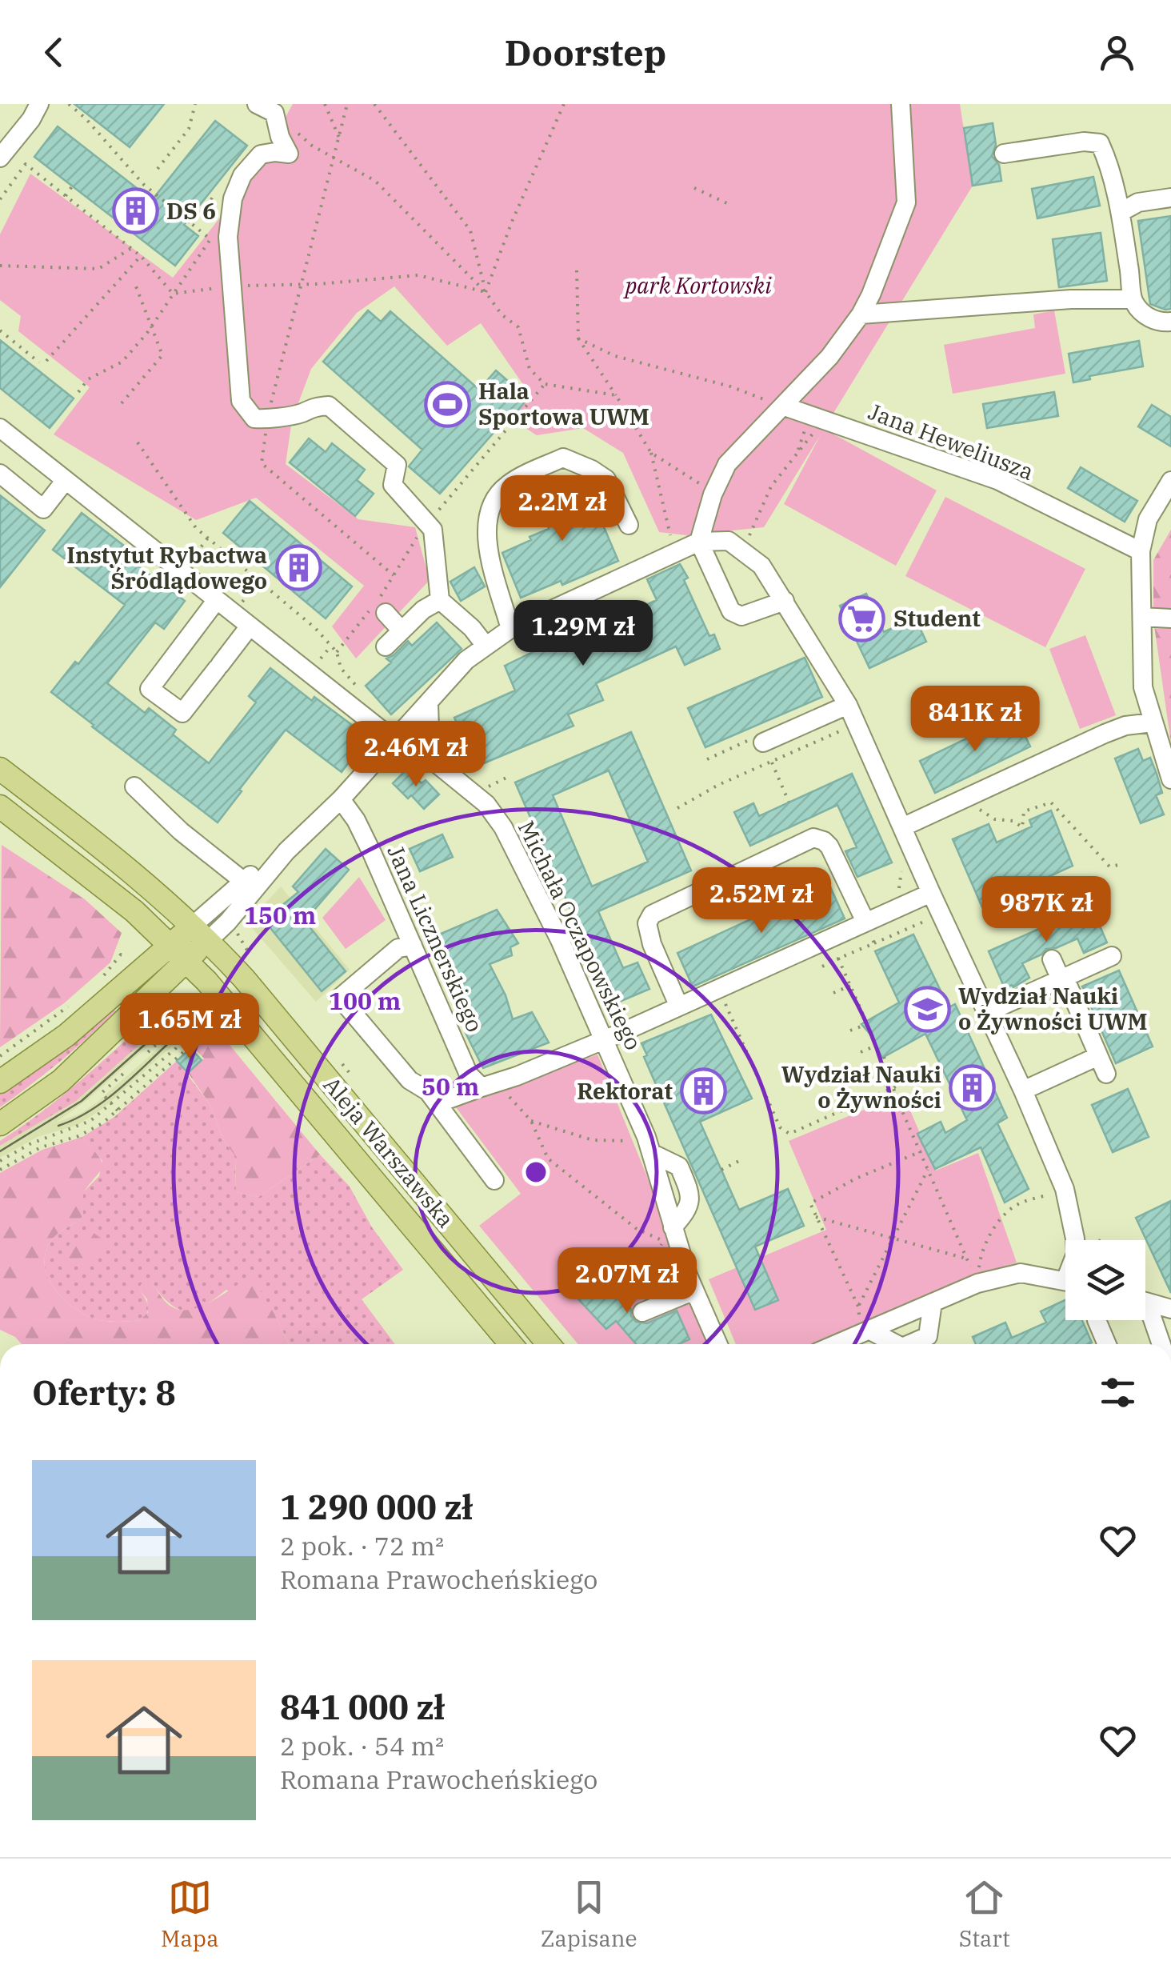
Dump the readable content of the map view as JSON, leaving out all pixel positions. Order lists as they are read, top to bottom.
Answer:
{
  "streets": {
    "main road": ["Aleja Warszawska"],
    "street": ["Jana Heweliusza", "Michała Oczapowskiego", "Jana Licznerskiego"]
  },
  "parks": ["park Kortowski"],
  "places": {
    "building": [
      "DS 6",
      "Instytut Rybactwa Śródlądowego",
      "Wydział Nauki o Żywności",
      "Rektorat"
    ],
    "sports": ["Hala Sportowa UWM"],
    "supermarket": ["Student"],
    "school or university": ["Wydział Nauki o Żywności UWM"]
  },
  "page": {
    "header": "Doorstep",
    "price": [
      "2.2M zł",
      "1.29M zł",
      "841K zł",
      "2.46M zł",
      "2.52M zł",
      "987K zł",
      "1.65M zł",
      "2.07M zł"
    ],
    "heading": "Oferty: 8",
    "list": [
      {
        "name": "1 290 000 zł",
        "note": "2 pok. · 72 m² · Romana Prawocheńskiego"
      },
      {
        "name": "841 000 zł",
        "note": "2 pok. · 54 m² · Romana Prawocheńskiego"
      }
    ],
    "tabs": ["Mapa", "Zapisane", "Start"]
  },
  "rings": ["150 m", "100 m", "50 m"]
}
